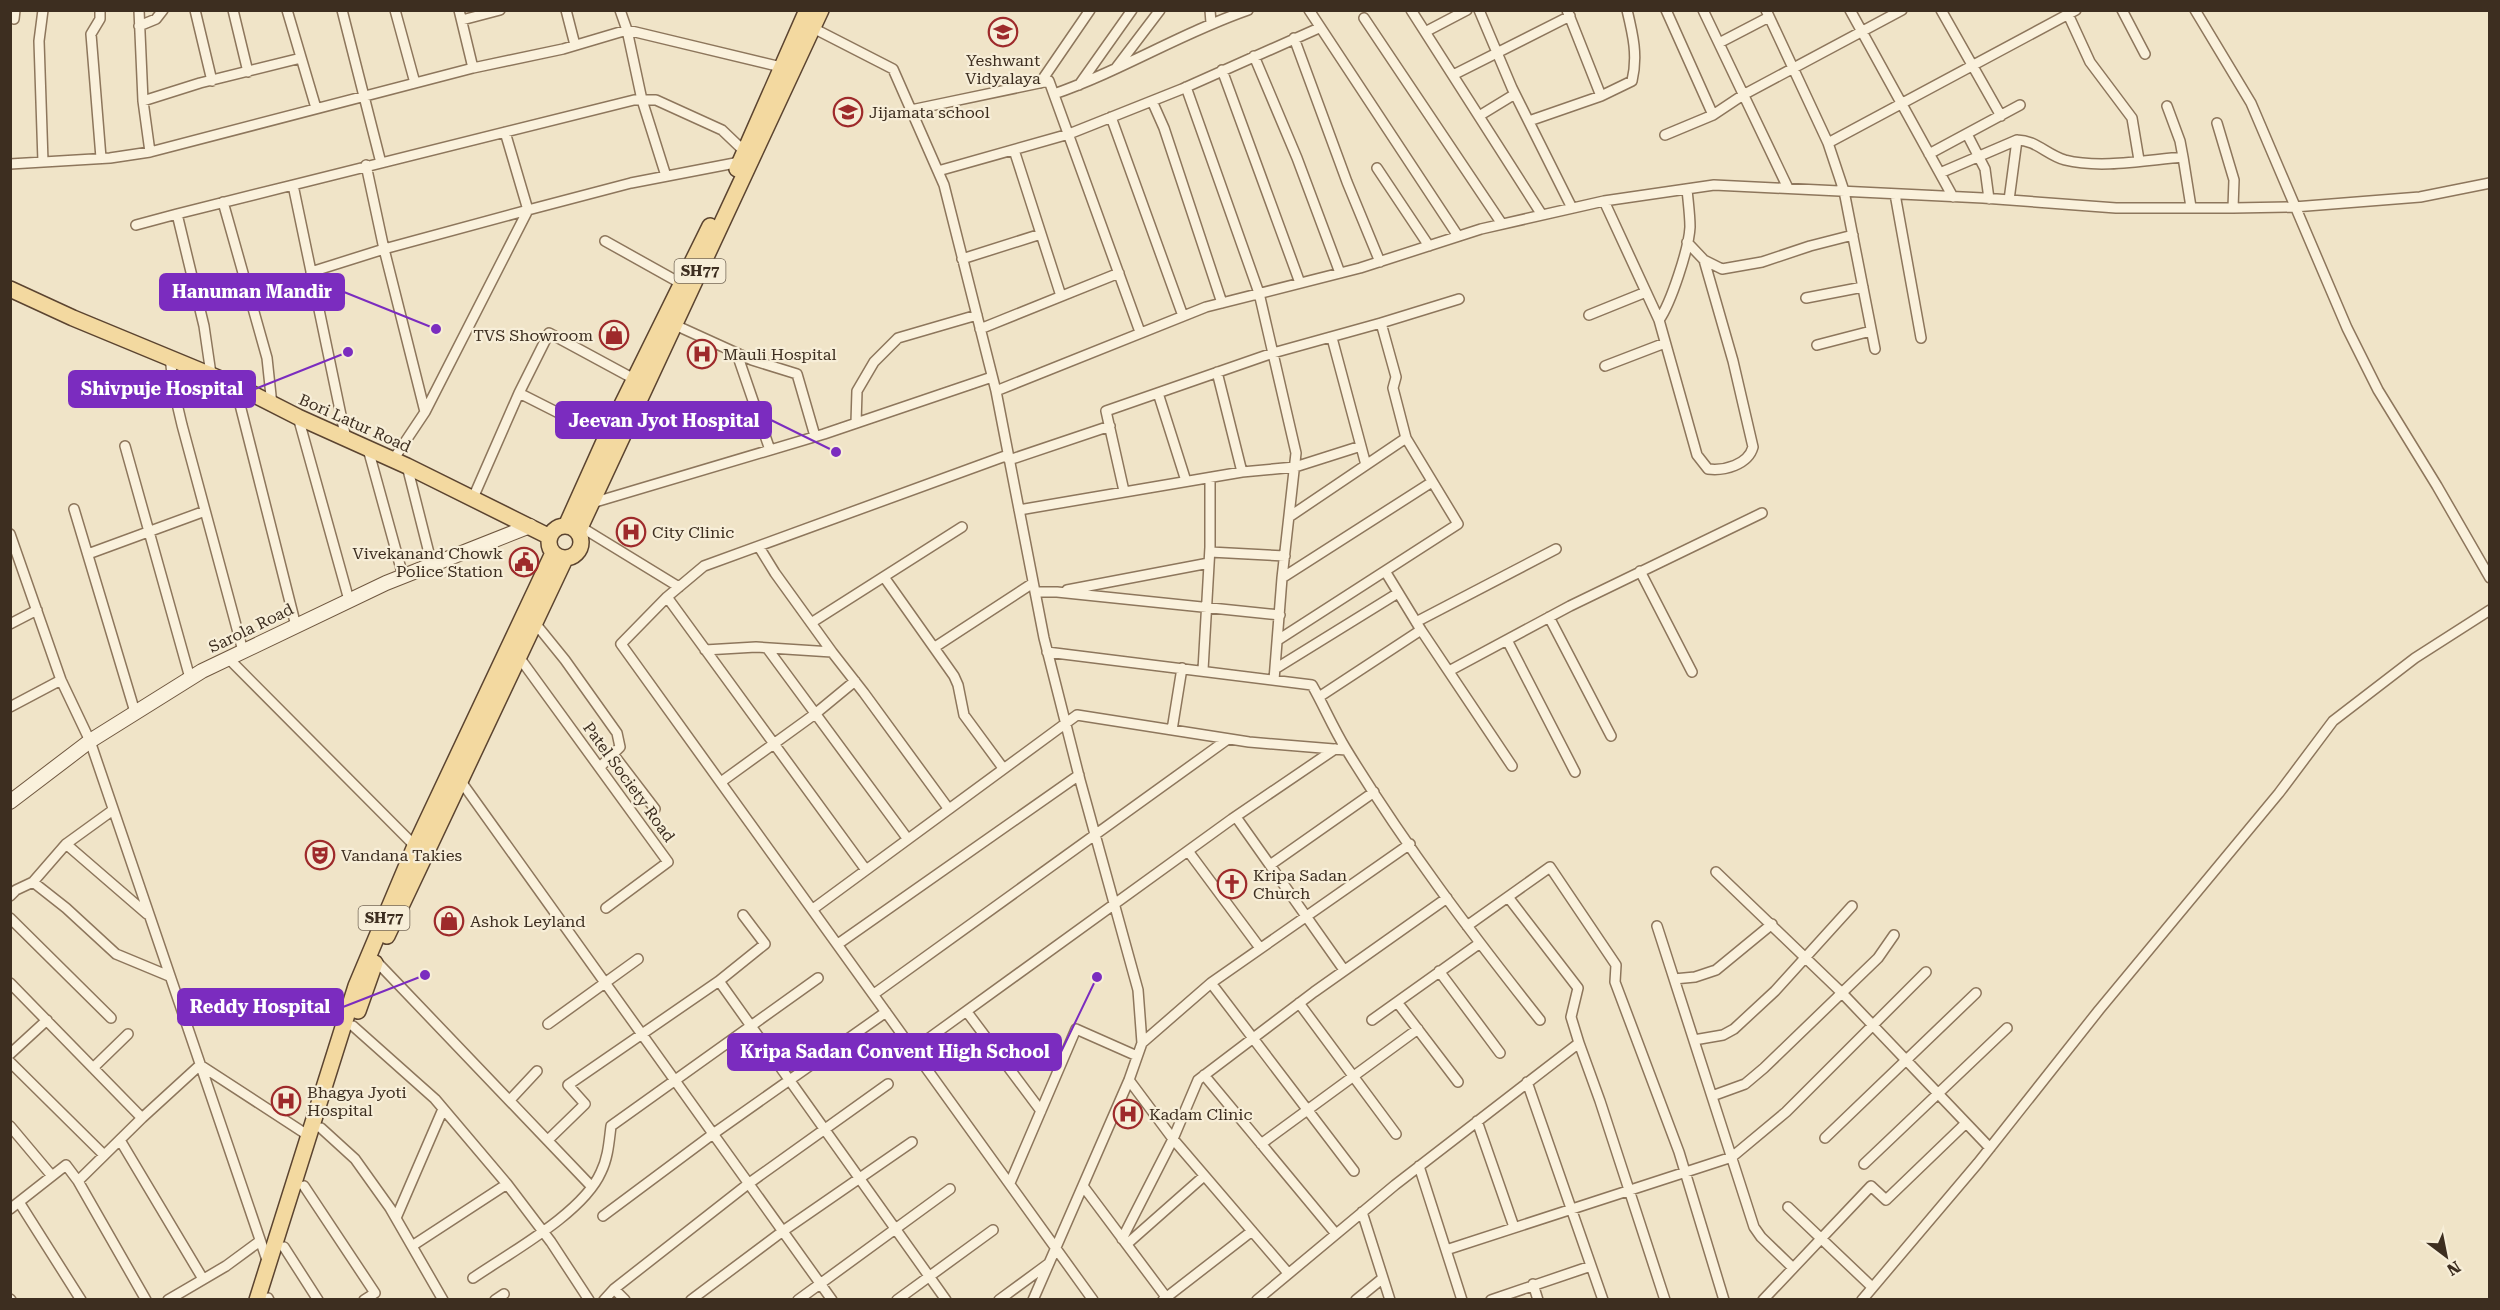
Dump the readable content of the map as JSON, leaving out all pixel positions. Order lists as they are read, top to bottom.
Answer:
{
  "streets": {
    "main road": ["SH77", "Bori Latur Road", "Sarola Road"],
    "street": ["Patel Society Road"]
  },
  "crossings": [
    ["SH77", "Bori Latur Road"],
    ["SH77", "Patel Society Road"],
    ["Bori Latur Road", "Sarola Road"]
  ],
  "places": {
    "school or university": ["Yeshwant Vidyalaya", "Jijamata school"],
    "other": [
      "Hanuman Mandir",
      "Shivpuje Hospital",
      "Jeevan Jyot Hospital",
      "Reddy Hospital",
      "Kripa Sadan Convent High School"
    ],
    "shop": ["TVS Showroom", "Ashok Leyland"],
    "hospital": [
      "Mauli Hospital",
      "City Clinic",
      "Bhagya Jyoti Hospital",
      "Kadam Clinic"
    ],
    "public building": ["Vivekanand Chowk Police Station"],
    "theatre": ["Vandana Takies"],
    "church": ["Kripa Sadan Church"]
  },
  "north": "bottom right"
}
